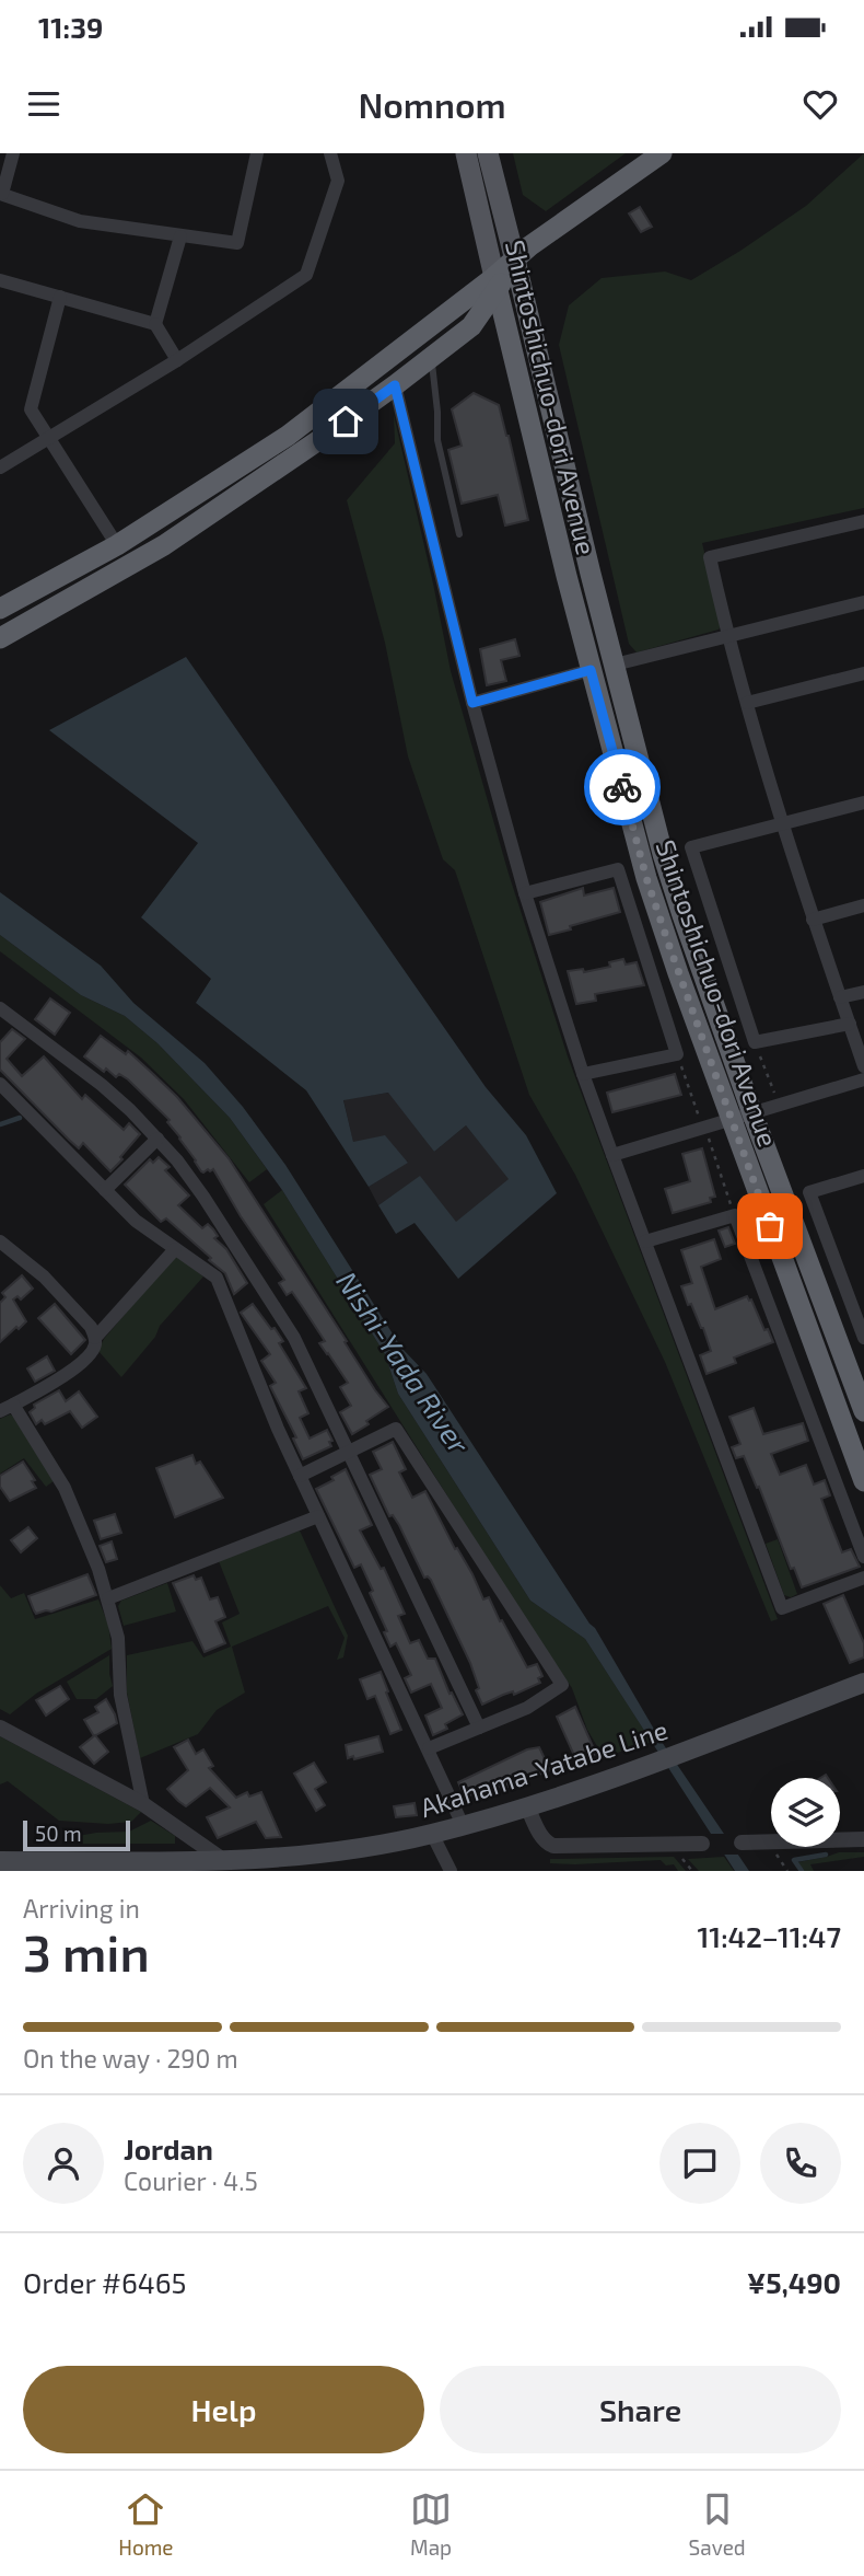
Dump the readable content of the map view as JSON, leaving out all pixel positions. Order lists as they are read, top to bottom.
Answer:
{
  "streets": {
    "highway": ["Shintoshichuo-dori Avenue"],
    "main road": ["Akahama-Yatabe Line"]
  },
  "water": ["Nishi-Yada River"],
  "scale_bar": "50 m",
  "page": {
    "status": "11:39",
    "header": "Nomnom",
    "scale": "50 m",
    "heading": ["3 min", "Arriving in", "11:42–11:47"],
    "panel": [
      "Jordan",
      "Courier · 4.5",
      "Order #6465",
      "¥5,490"
    ],
    "bar": "On the way · 290 m",
    "buttons": ["Help", "Share"],
    "tabs": ["Home", "Map", "Saved"]
  }
}
